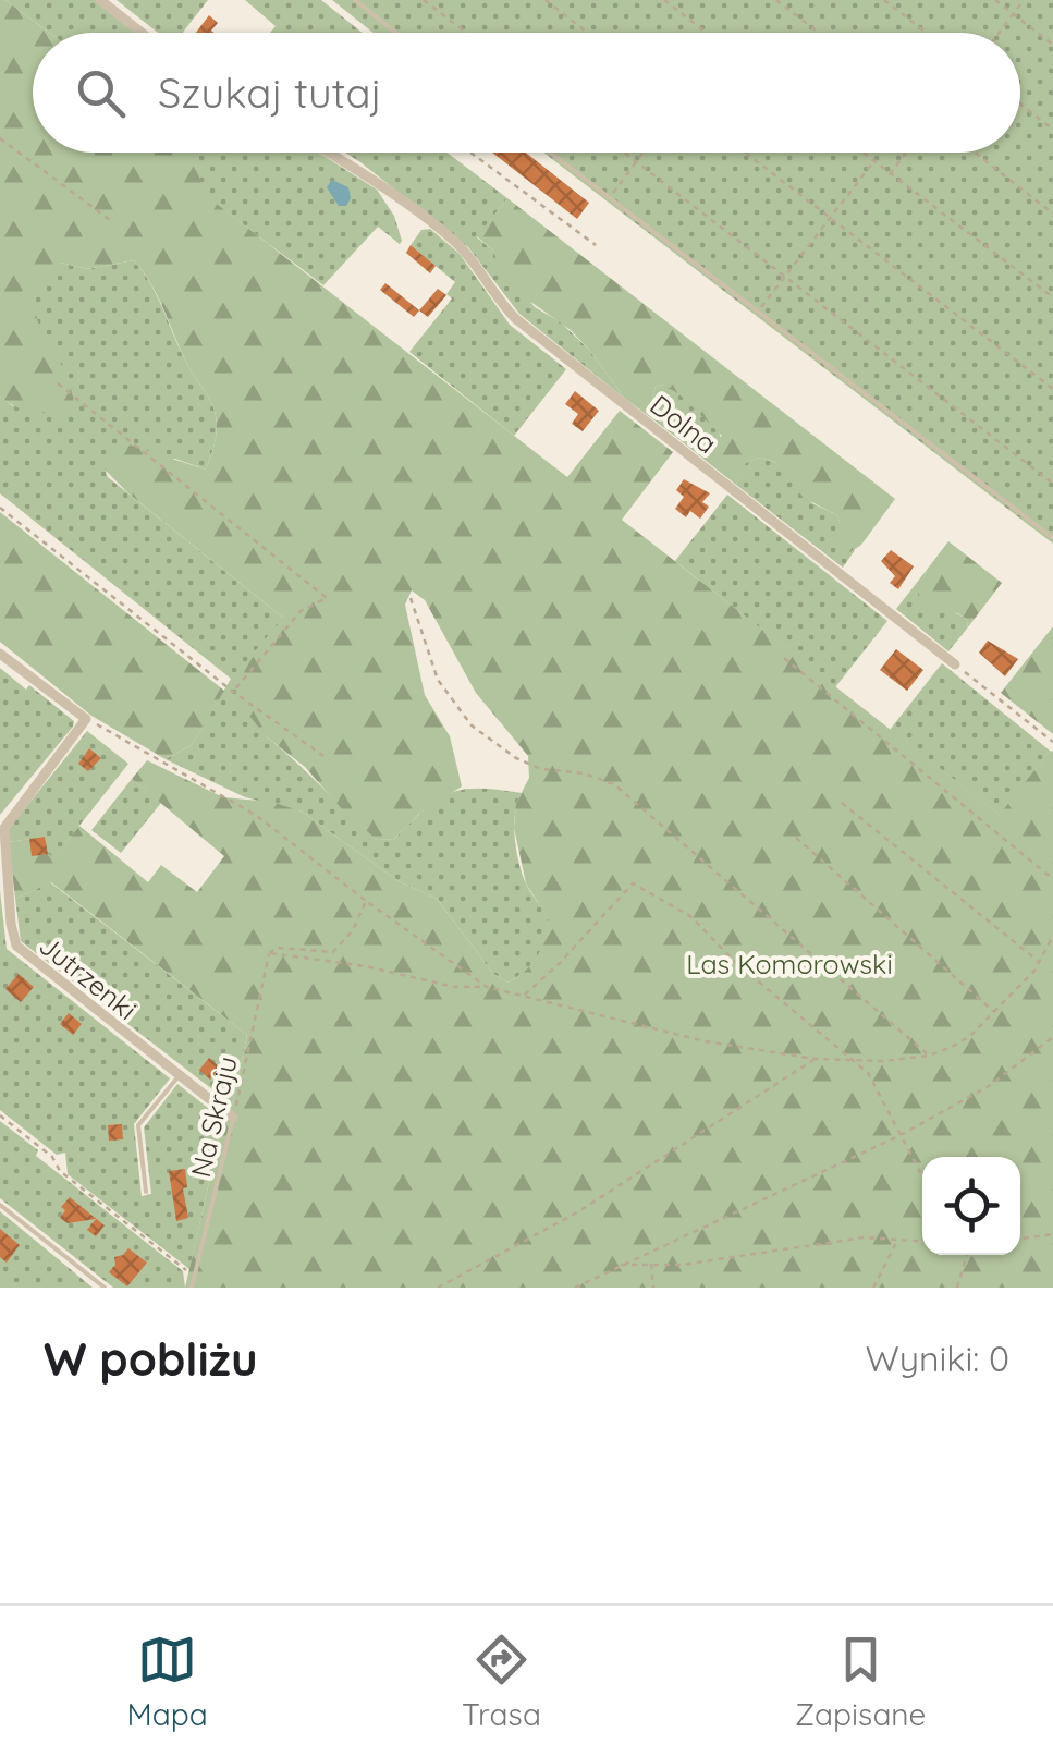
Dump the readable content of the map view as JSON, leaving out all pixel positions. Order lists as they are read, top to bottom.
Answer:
{
  "streets": {
    "street": ["Dolna", "Jutrzenki"],
    "lane": ["Na Skraju"]
  },
  "crossings": [
    ["Jutrzenki", "Na Skraju"]
  ],
  "parks": ["Las Komorowski"],
  "page": {
    "search": "Szukaj tutaj",
    "heading": ["W pobliżu", "Wyniki: 0"],
    "nav": ["Mapa", "Trasa", "Zapisane"]
  }
}
